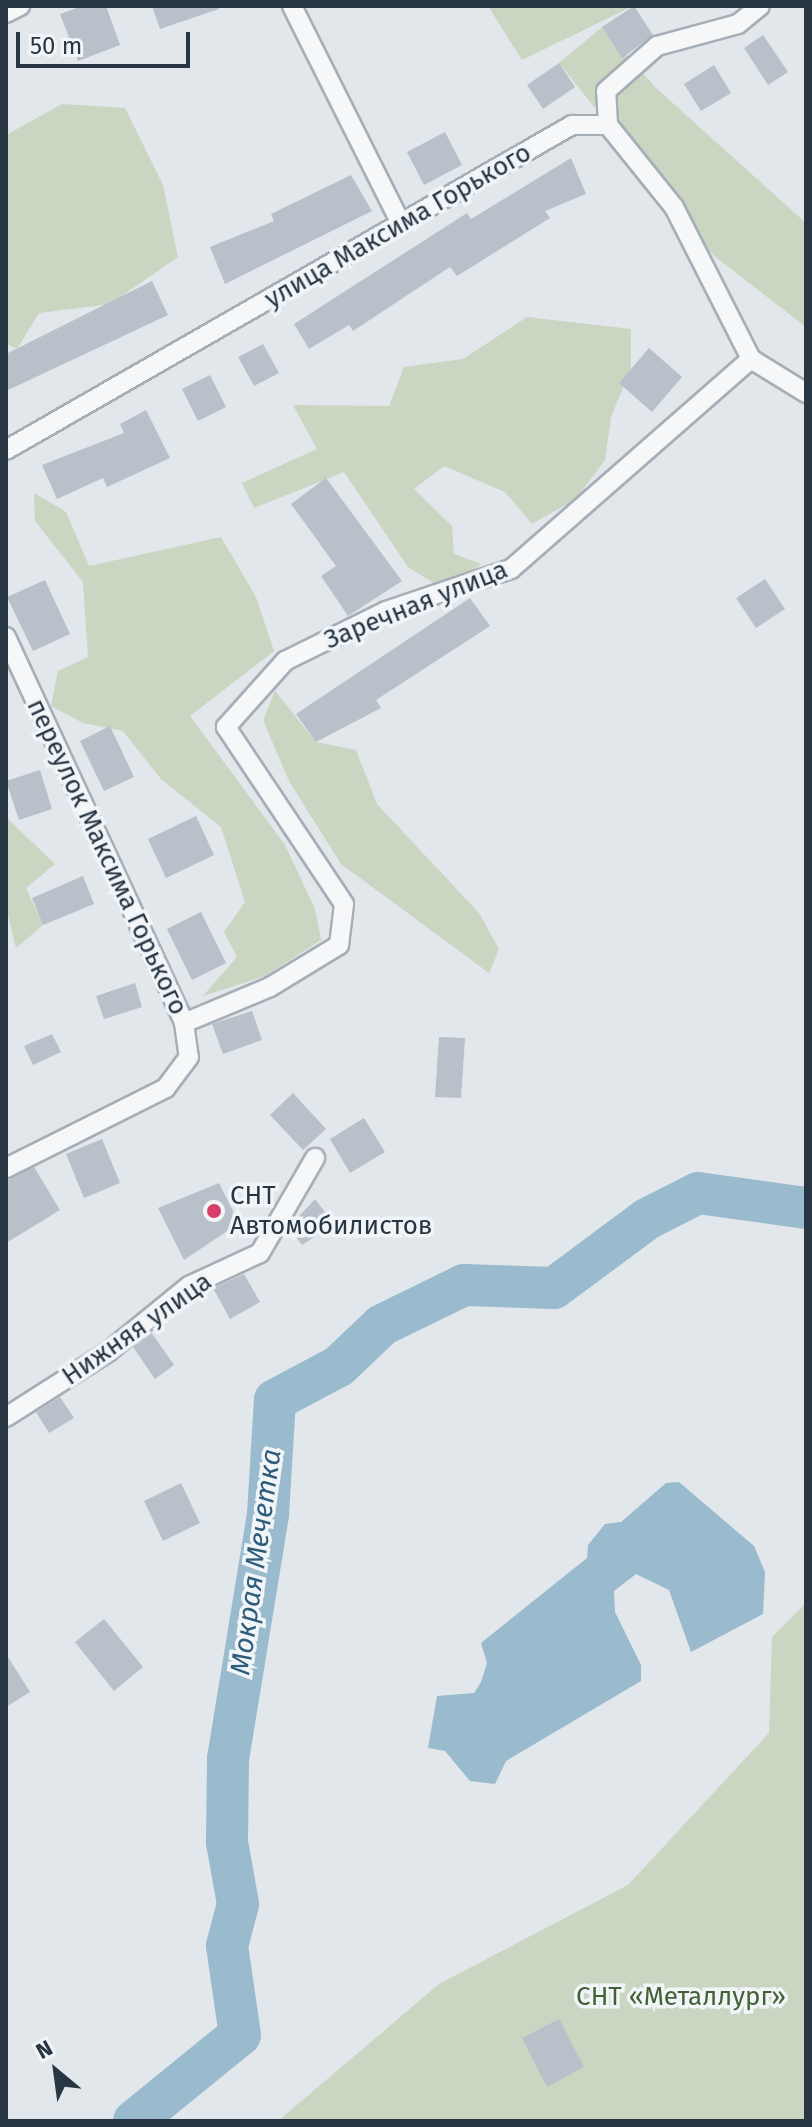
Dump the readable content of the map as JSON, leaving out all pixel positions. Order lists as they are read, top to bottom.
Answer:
{
  "streets": {
    "street": [
      "улица Максима Горького",
      "Заречная улица",
      "переулок Максима Горького",
      "Нижняя улица"
    ]
  },
  "crossings": [
    ["Заречная улица", "переулок Максима Горького"]
  ],
  "water": ["Мокрая Мечетка"],
  "parks": ["СНТ «Металлург»"],
  "places": ["СНТ Автомобилистов"],
  "scale_bar": "50 m",
  "north": "top left"
}
